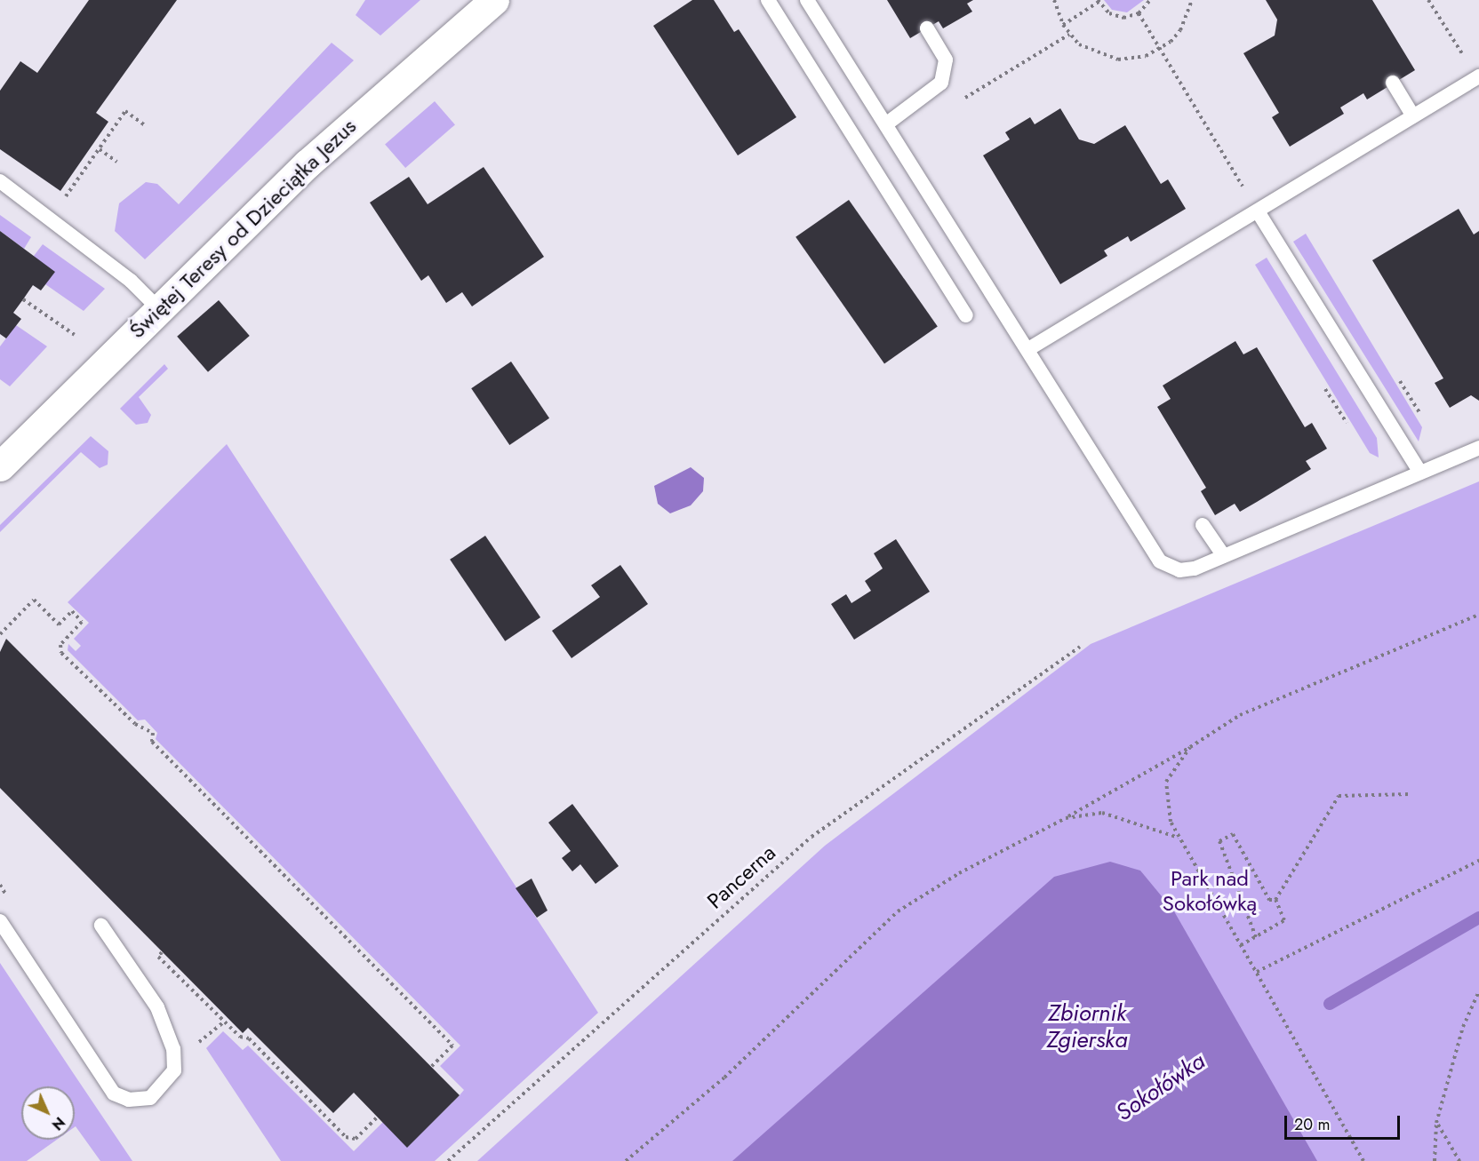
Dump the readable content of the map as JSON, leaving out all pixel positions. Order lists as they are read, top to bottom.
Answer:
{
  "streets": {
    "street": ["Świętej Teresy od Dzieciątka Jezus"],
    "path": ["Pancerna"]
  },
  "water": ["Zbiornik Zgierska", "Sokołówka"],
  "parks": ["Park nad Sokołówką"],
  "scale_bar": "20 m",
  "north": "bottom right"
}
